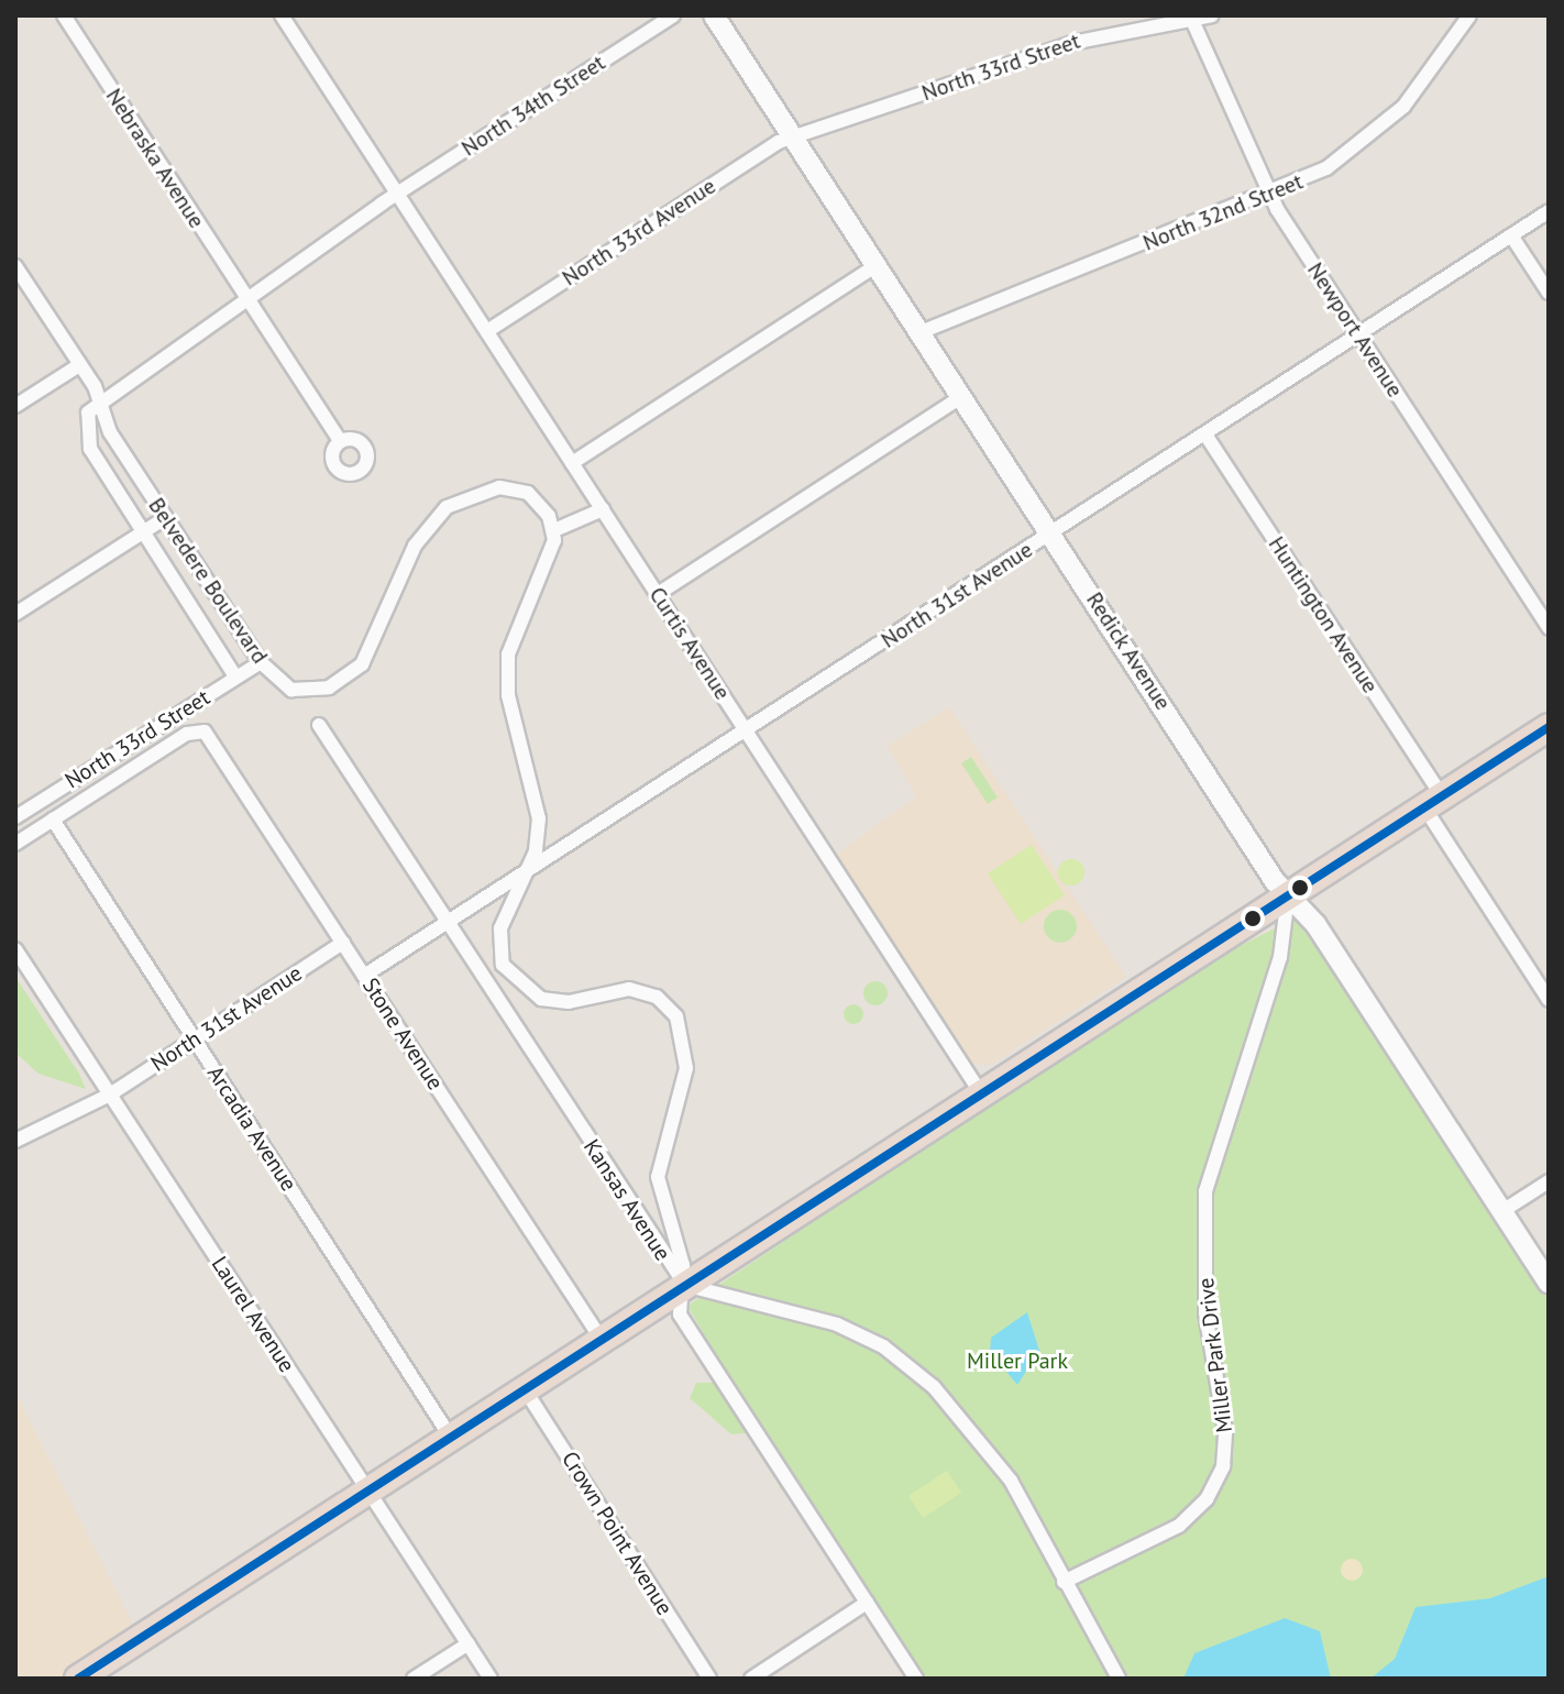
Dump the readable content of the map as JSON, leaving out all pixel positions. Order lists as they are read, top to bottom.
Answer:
{
  "streets": {
    "street": [
      "North 33rd Street",
      "North 34th Street",
      "Nebraska Avenue",
      "North 32nd Street",
      "North 33rd Avenue",
      "Newport Avenue",
      "Belvedere Boulevard",
      "North 31st Avenue",
      "Huntington Avenue",
      "Curtis Avenue",
      "Redick Avenue",
      "Stone Avenue",
      "Arcadia Avenue",
      "Kansas Avenue",
      "Laurel Avenue",
      "Miller Park Drive",
      "Crown Point Avenue"
    ]
  },
  "crossings": [
    ["North 33rd Street", "North 33rd Avenue"],
    ["North 33rd Street", "Newport Avenue"],
    ["North 33rd Street", "Belvedere Boulevard"],
    ["North 33rd Street", "Redick Avenue"],
    ["North 33rd Street", "Stone Avenue"],
    ["North 33rd Street", "Arcadia Avenue"],
    ["North 34th Street", "Curtis Avenue"],
    ["North 32nd Street", "Newport Avenue"],
    ["North 32nd Street", "Redick Avenue"],
    ["North 33rd Avenue", "Curtis Avenue"],
    ["North 33rd Avenue", "Redick Avenue"],
    ["Newport Avenue", "North 31st Avenue"],
    ["North 31st Avenue", "Huntington Avenue"],
    ["North 31st Avenue", "Curtis Avenue"],
    ["North 31st Avenue", "Redick Avenue"],
    ["North 31st Avenue", "Stone Avenue"],
    ["North 31st Avenue", "Arcadia Avenue"],
    ["North 31st Avenue", "Kansas Avenue"],
    ["North 31st Avenue", "Laurel Avenue"],
    ["Redick Avenue", "Miller Park Drive"]
  ],
  "parks": ["Miller Park"]
}
